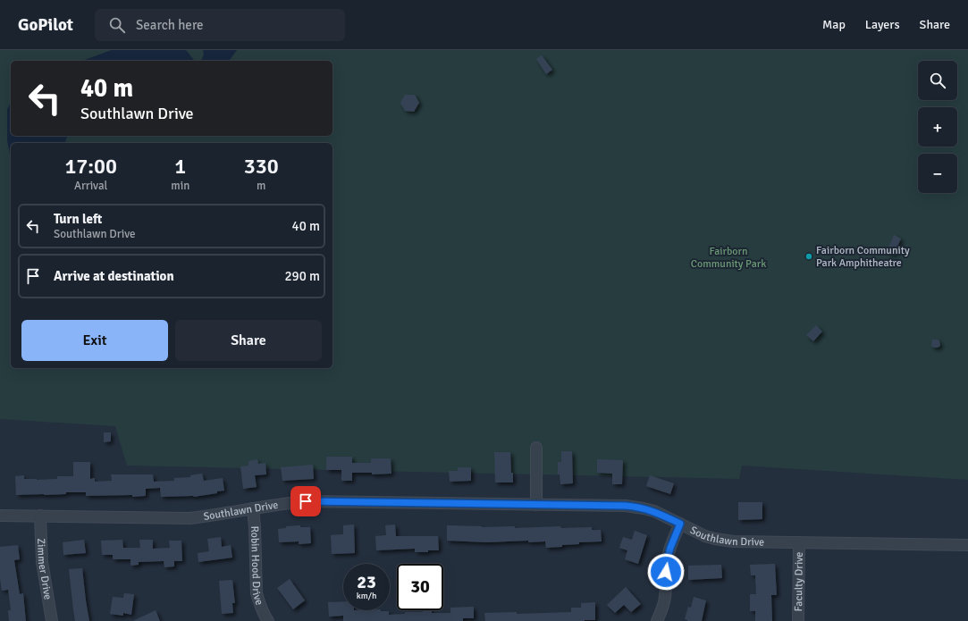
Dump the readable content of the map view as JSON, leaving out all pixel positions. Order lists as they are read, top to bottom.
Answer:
{
  "streets": {
    "street": [
      "Southlawn Drive",
      "Robin Hood Drive",
      "Zimmer Drive",
      "Faculty Drive"
    ]
  },
  "crossings": [
    ["Southlawn Drive", "Robin Hood Drive"],
    ["Southlawn Drive", "Zimmer Drive"],
    ["Southlawn Drive", "Faculty Drive"]
  ],
  "parks": ["Fairborn Community Park"],
  "places": ["Fairborn Community Park Amphitheatre"],
  "page": {
    "header": "GoPilot",
    "search": "Search here",
    "nav": ["Map", "Layers", "Share"],
    "map_buttons": ["+", "−"],
    "turn": ["40 m", "Southlawn Drive"],
    "eta": [
      "17:00",
      "Arrival",
      "1",
      "min",
      "330",
      "m"
    ],
    "list": [
      {
        "name": "Turn left",
        "note": "Southlawn Drive",
        "value": "40 m"
      },
      {
        "name": "Arrive at destination",
        "value": "290 m"
      }
    ],
    "buttons": ["Exit", "Share"],
    "speed": "23 km/h",
    "limit": "30"
  }
}
